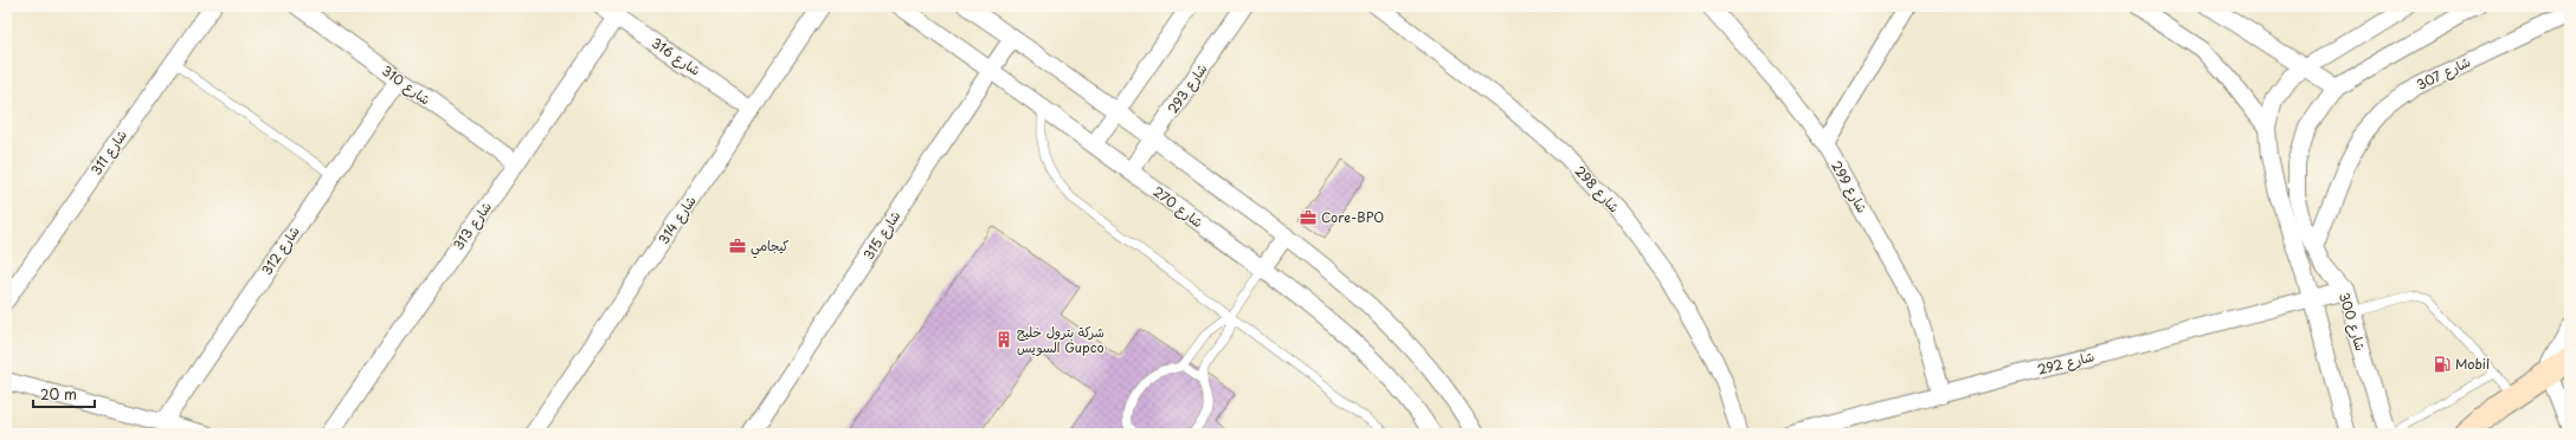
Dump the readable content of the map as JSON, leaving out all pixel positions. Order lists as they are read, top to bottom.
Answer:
{
  "streets": {
    "street": [
      "شارع 316",
      "شارع 307",
      "شارع 310",
      "شارع 293",
      "شارع 311",
      "شارع 299",
      "شارع 298",
      "شارع 270",
      "شارع 314",
      "شارع 313",
      "شارع 315",
      "شارع 312",
      "شارع 300",
      "شارع 292"
    ]
  },
  "crossings": [
    ["شارع 316", "شارع 314"],
    ["شارع 316", "شارع 313"],
    ["شارع 307", "شارع 300"],
    ["شارع 310", "شارع 313"],
    ["شارع 310", "شارع 312"],
    ["شارع 293", "شارع 270"],
    ["شارع 299", "شارع 292"],
    ["شارع 270", "شارع 315"],
    ["شارع 300", "شارع 292"]
  ],
  "places": {
    "office": ["Core-BPO", "كيجامي"],
    "building": ["شركة بترول خليج السويس Gupco"],
    "fuel station": ["Mobil"]
  },
  "scale_bar": "20 m"
}
